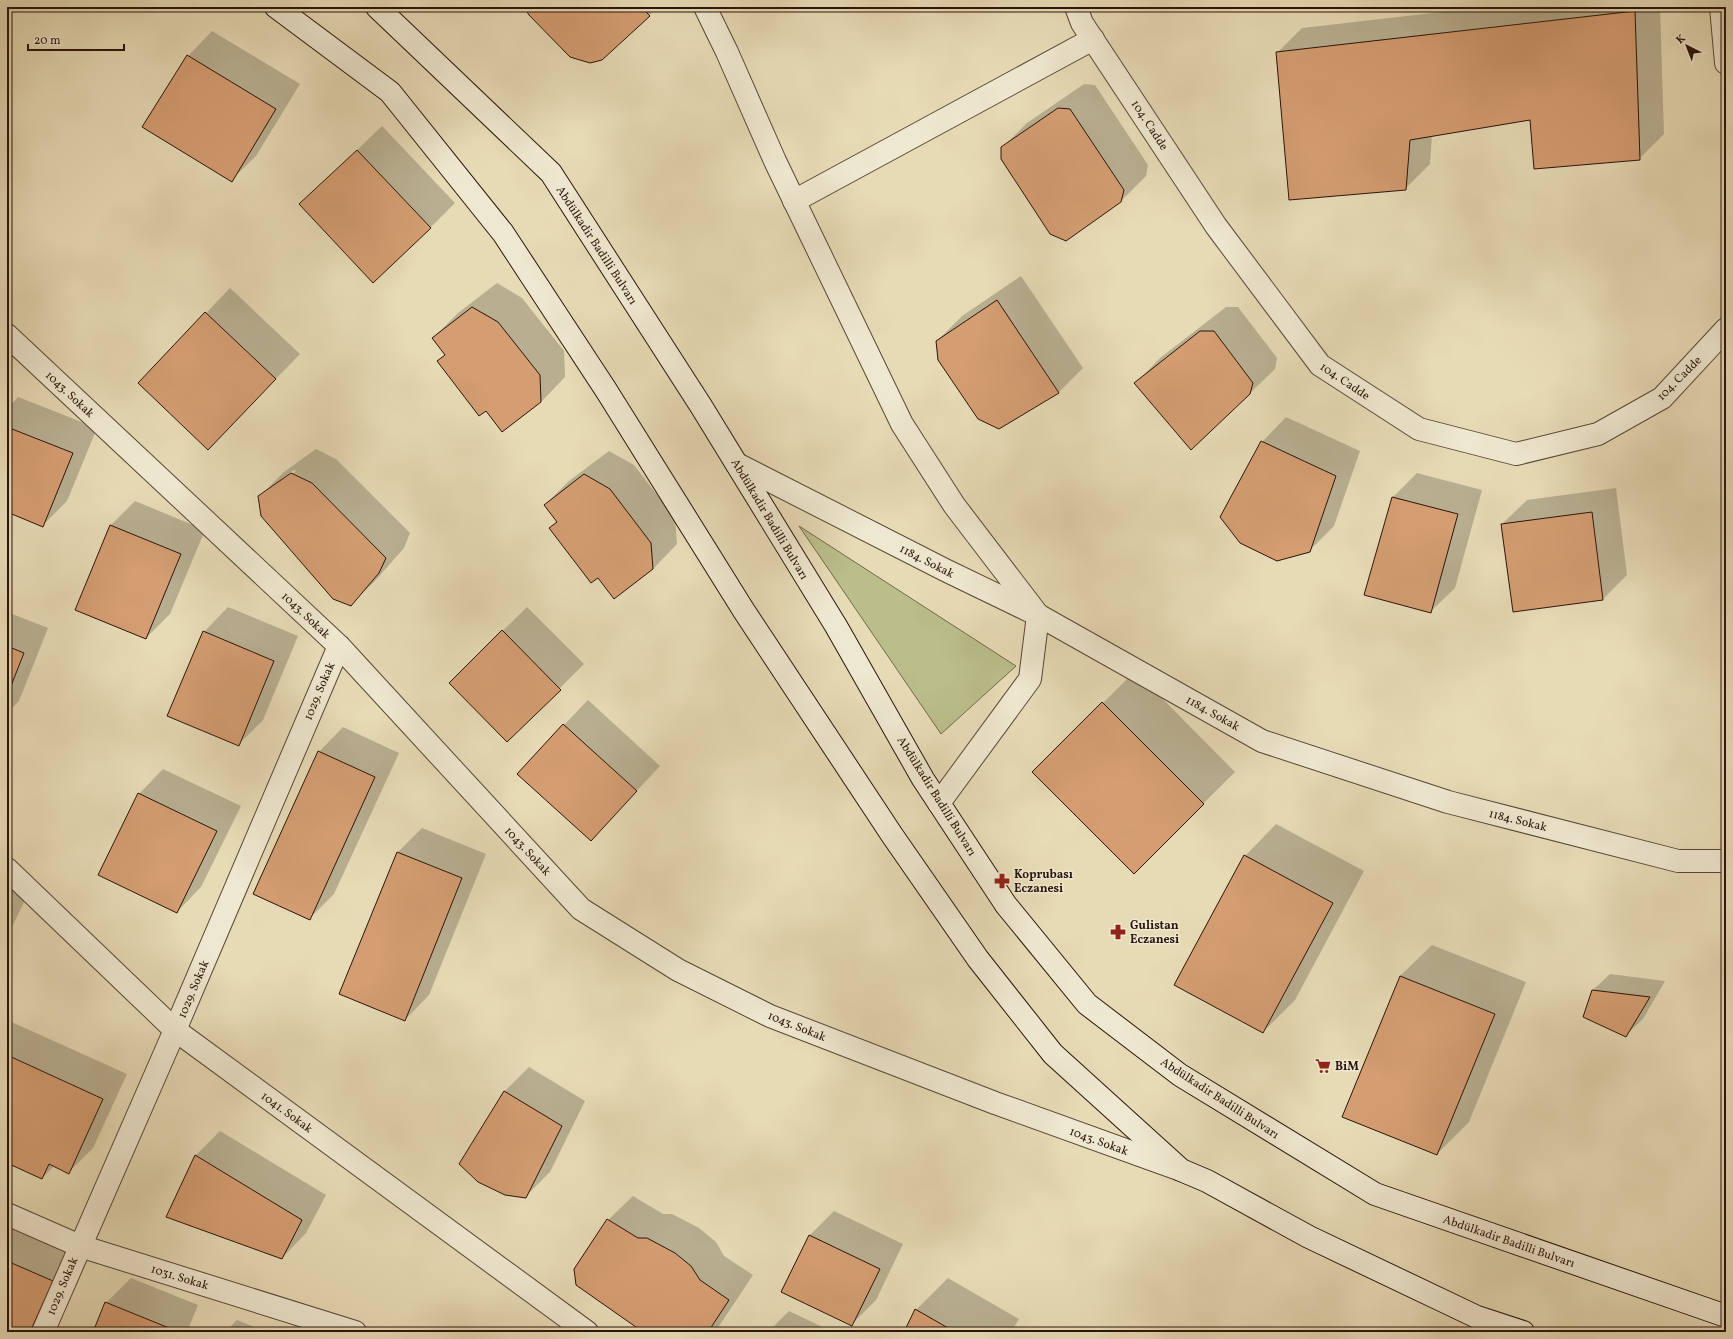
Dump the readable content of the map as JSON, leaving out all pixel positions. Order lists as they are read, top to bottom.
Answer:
{
  "streets": {
    "street": [
      "104. Cadde",
      "Abdülkadir Badilli Bulvarı",
      "1043. Sokak",
      "1184. Sokak",
      "1029. Sokak",
      "1041. Sokak",
      "1031. Sokak"
    ]
  },
  "crossings": [
    ["Abdülkadir Badilli Bulvarı", "1184. Sokak"],
    ["1043. Sokak", "1029. Sokak"],
    ["1029. Sokak", "1041. Sokak"],
    ["1029. Sokak", "1031. Sokak"]
  ],
  "places": {
    "pharmacy": ["Koprubası Eczanesi", "Gulistan Eczanesi"],
    "supermarket": ["BiM"]
  },
  "scale_bar": "20 m",
  "north": "top left"
}
